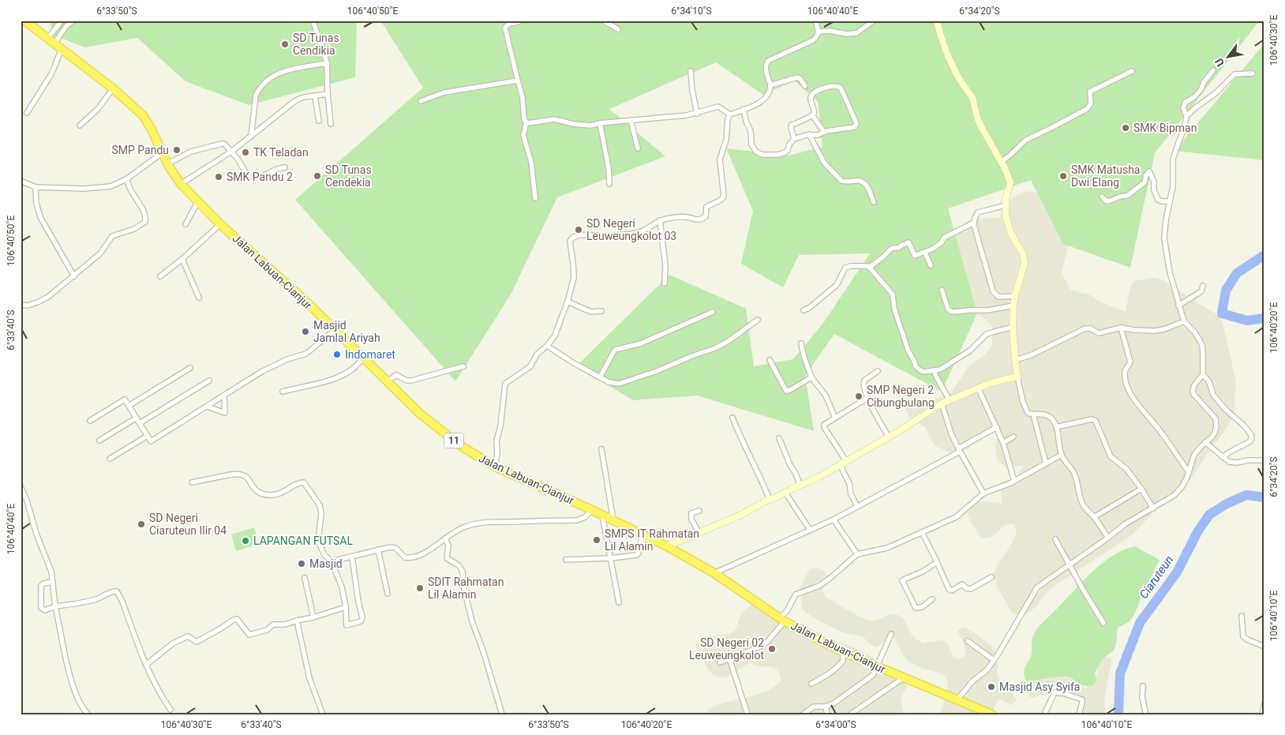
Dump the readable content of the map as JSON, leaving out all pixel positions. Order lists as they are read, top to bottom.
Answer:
{
  "streets": {
    "highway": ["Jalan Labuan-Cianjur", "11"]
  },
  "water": ["Ciaruteun"],
  "places": [
    "SD Tunas Cendikia",
    "SMK Bipman",
    "SMP Pandu",
    "TK Teladan",
    "SD Tunas Cendekia",
    "SMK Matusha Dwi Elang",
    "SMK Pandu 2",
    "SD Negeri Leuweungkolot 03",
    "Masjid Jamlal Ariyah",
    "Indomaret",
    "SMP Negeri 2 Cibungbulang",
    "SD Negeri Ciaruteun Ilir 04",
    "SMPS IT Rahmatan Lil Alamin",
    "LAPANGAN FUTSAL",
    "Masjid",
    "SDIT Rahmatan Lil Alamin",
    "SD Negeri 02 Leuweungkolot",
    "Masjid Asy Syifa"
  ],
  "north": "bottom left",
  "coordinates": [
    "6°33'50\"S",
    "106°40'50\"E",
    "6°34'10\"S",
    "106°40'40\"E",
    "6°34'20\"S",
    "106°40'30\"E",
    "106°40'20\"E",
    "6°33'40\"S",
    "106°40'10\"E",
    "6°34'00\"S"
  ]
}
